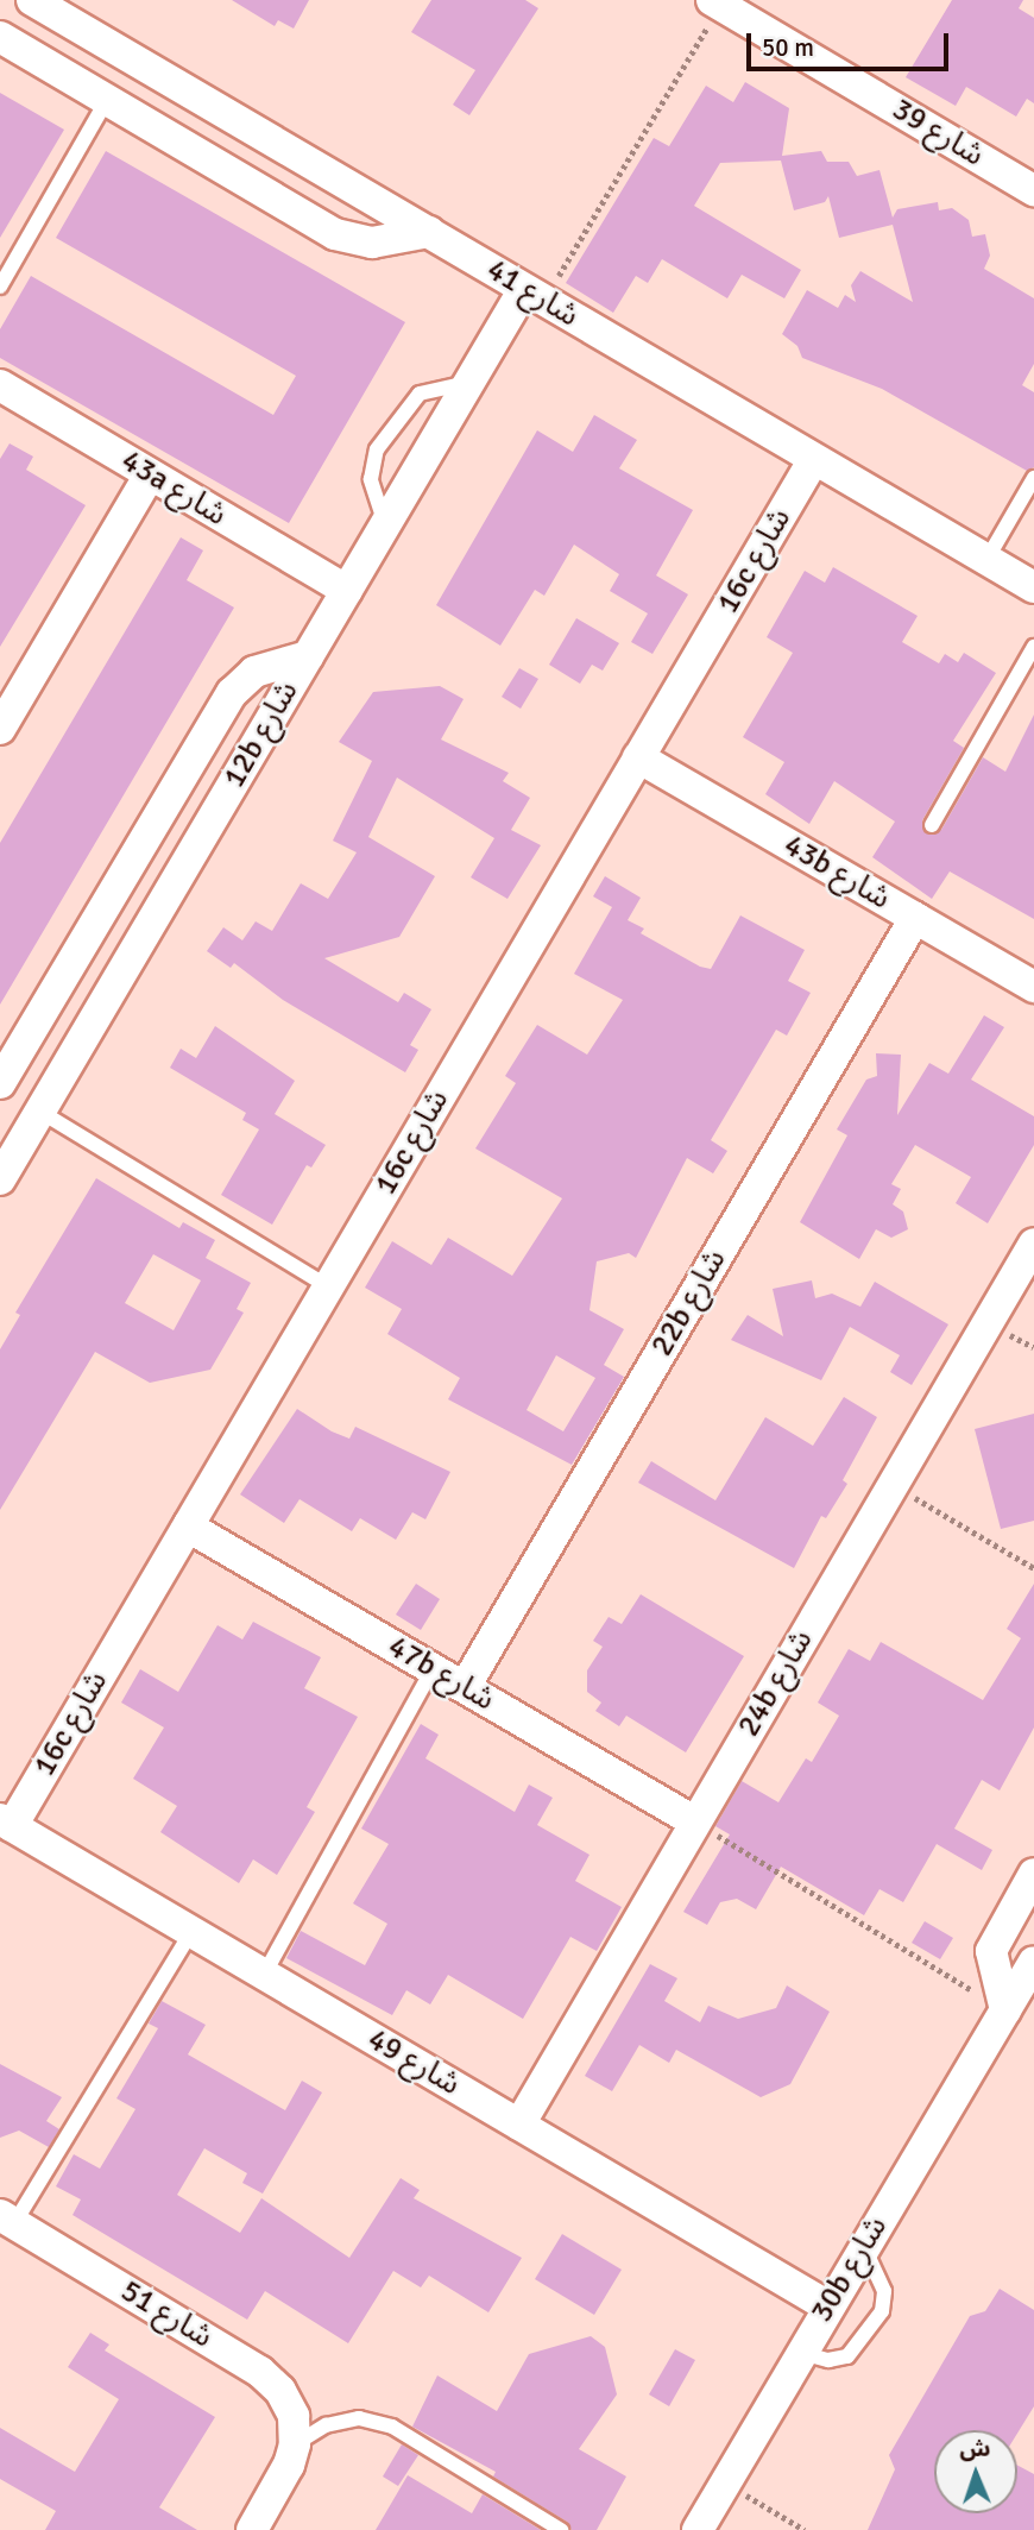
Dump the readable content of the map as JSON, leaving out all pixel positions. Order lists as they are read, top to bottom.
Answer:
{
  "streets": {
    "street": [
      "شارع 39",
      "شارع 41",
      "43a شارع",
      "16c شارع",
      "12b شارع",
      "43b شارع",
      "22b شارع",
      "47b شارع",
      "24b شارع",
      "شارع 49",
      "30b شارع",
      "شارع 51"
    ]
  },
  "crossings": [
    ["شارع 41", "16c شارع"],
    ["شارع 41", "12b شارع"],
    ["43a شارع", "12b شارع"],
    ["16c شارع", "43b شارع"],
    ["16c شارع", "47b شارع"],
    ["16c شارع", "شارع 49"],
    ["43b شارع", "22b شارع"],
    ["22b شارع", "47b شارع"],
    ["47b شارع", "24b شارع"],
    ["24b شارع", "شارع 49"],
    ["شارع 49", "30b شارع"]
  ],
  "scale_bar": "50 m",
  "north": "top"
}
